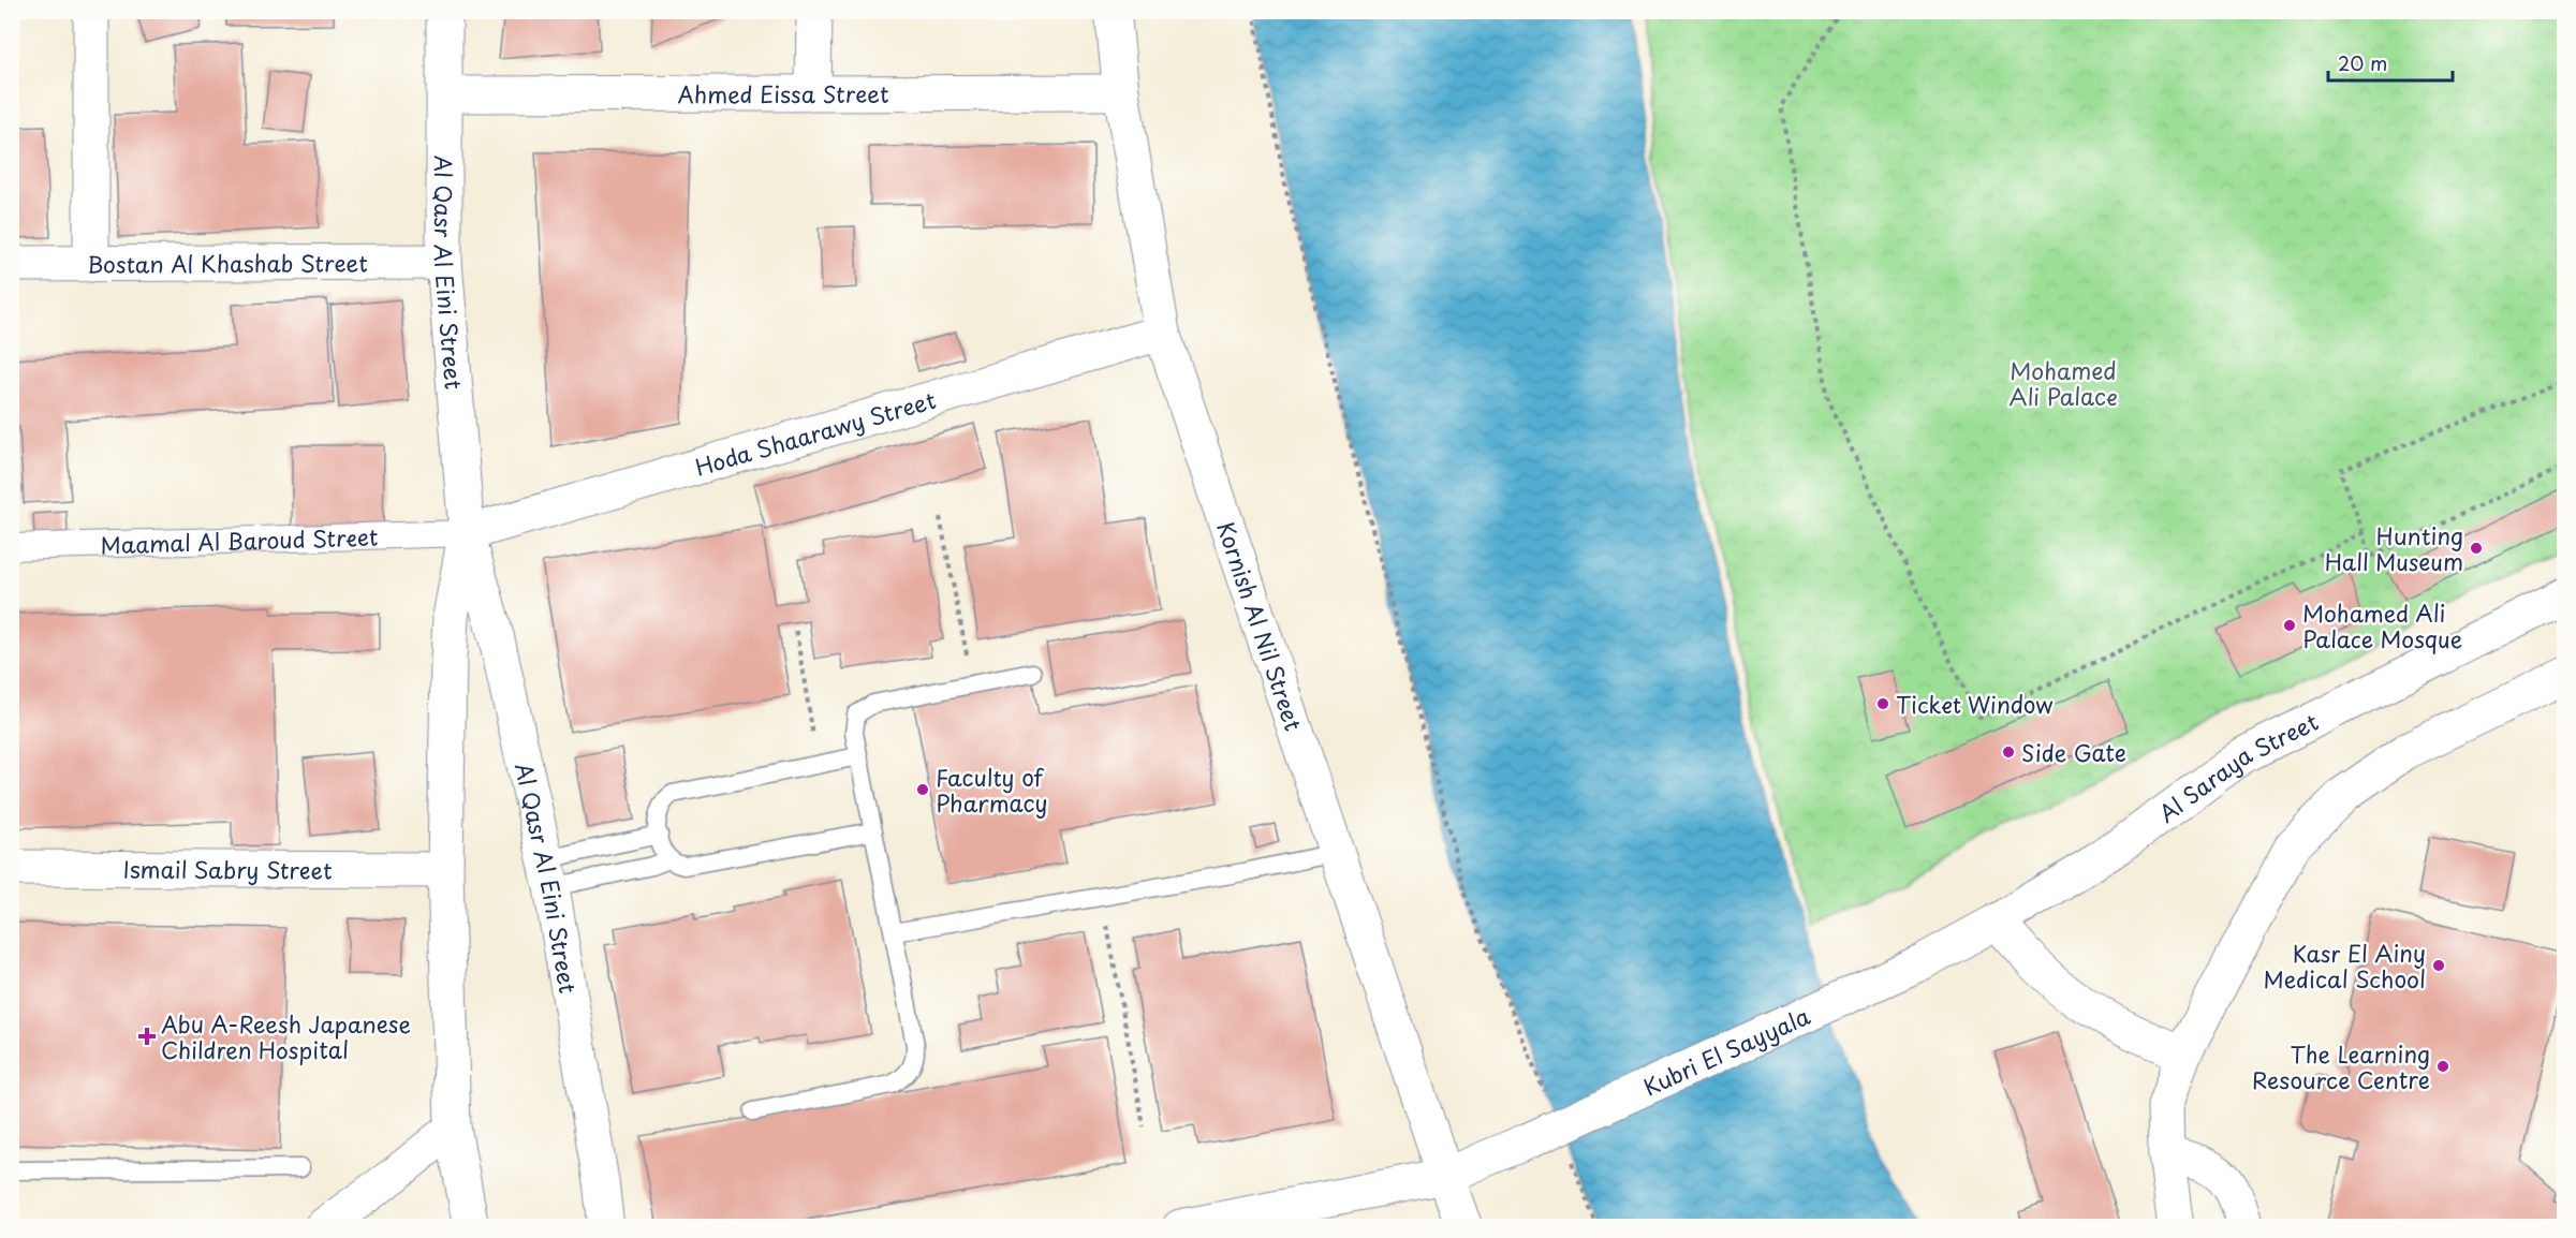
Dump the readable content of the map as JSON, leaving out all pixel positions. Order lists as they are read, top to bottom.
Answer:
{
  "streets": {
    "main road": [
      "Ahmed Eissa Street",
      "Bostan Al Khashab Street",
      "Al Qasr Al Eini Street",
      "Hoda Shaarawy Street",
      "Kornish Al Nil Street",
      "Al Saraya Street",
      "Ismail Sabry Street",
      "Kubri El Sayyala"
    ],
    "street": ["Maamal Al Baroud Street"]
  },
  "crossings": [
    ["Ahmed Eissa Street", "Al Qasr Al Eini Street"],
    ["Ahmed Eissa Street", "Kornish Al Nil Street"],
    ["Bostan Al Khashab Street", "Al Qasr Al Eini Street"],
    ["Al Qasr Al Eini Street", "Hoda Shaarawy Street"],
    ["Al Qasr Al Eini Street", "Maamal Al Baroud Street"],
    ["Al Qasr Al Eini Street", "Ismail Sabry Street"],
    ["Hoda Shaarawy Street", "Maamal Al Baroud Street"],
    ["Hoda Shaarawy Street", "Kornish Al Nil Street"],
    ["Kornish Al Nil Street", "Kubri El Sayyala"],
    ["Al Saraya Street", "Kubri El Sayyala"]
  ],
  "parks": ["Mohamed Ali Palace"],
  "places": {
    "other": [
      "Hunting Hall Museum",
      "Mohamed Ali Palace Mosque",
      "Ticket Window",
      "Side Gate",
      "Faculty of Pharmacy",
      "Kasr El Ainy Medical School",
      "The Learning Resource Centre"
    ],
    "health": ["Abu A-Reesh Japanese Children Hospital"]
  },
  "scale_bar": "20 m"
}
